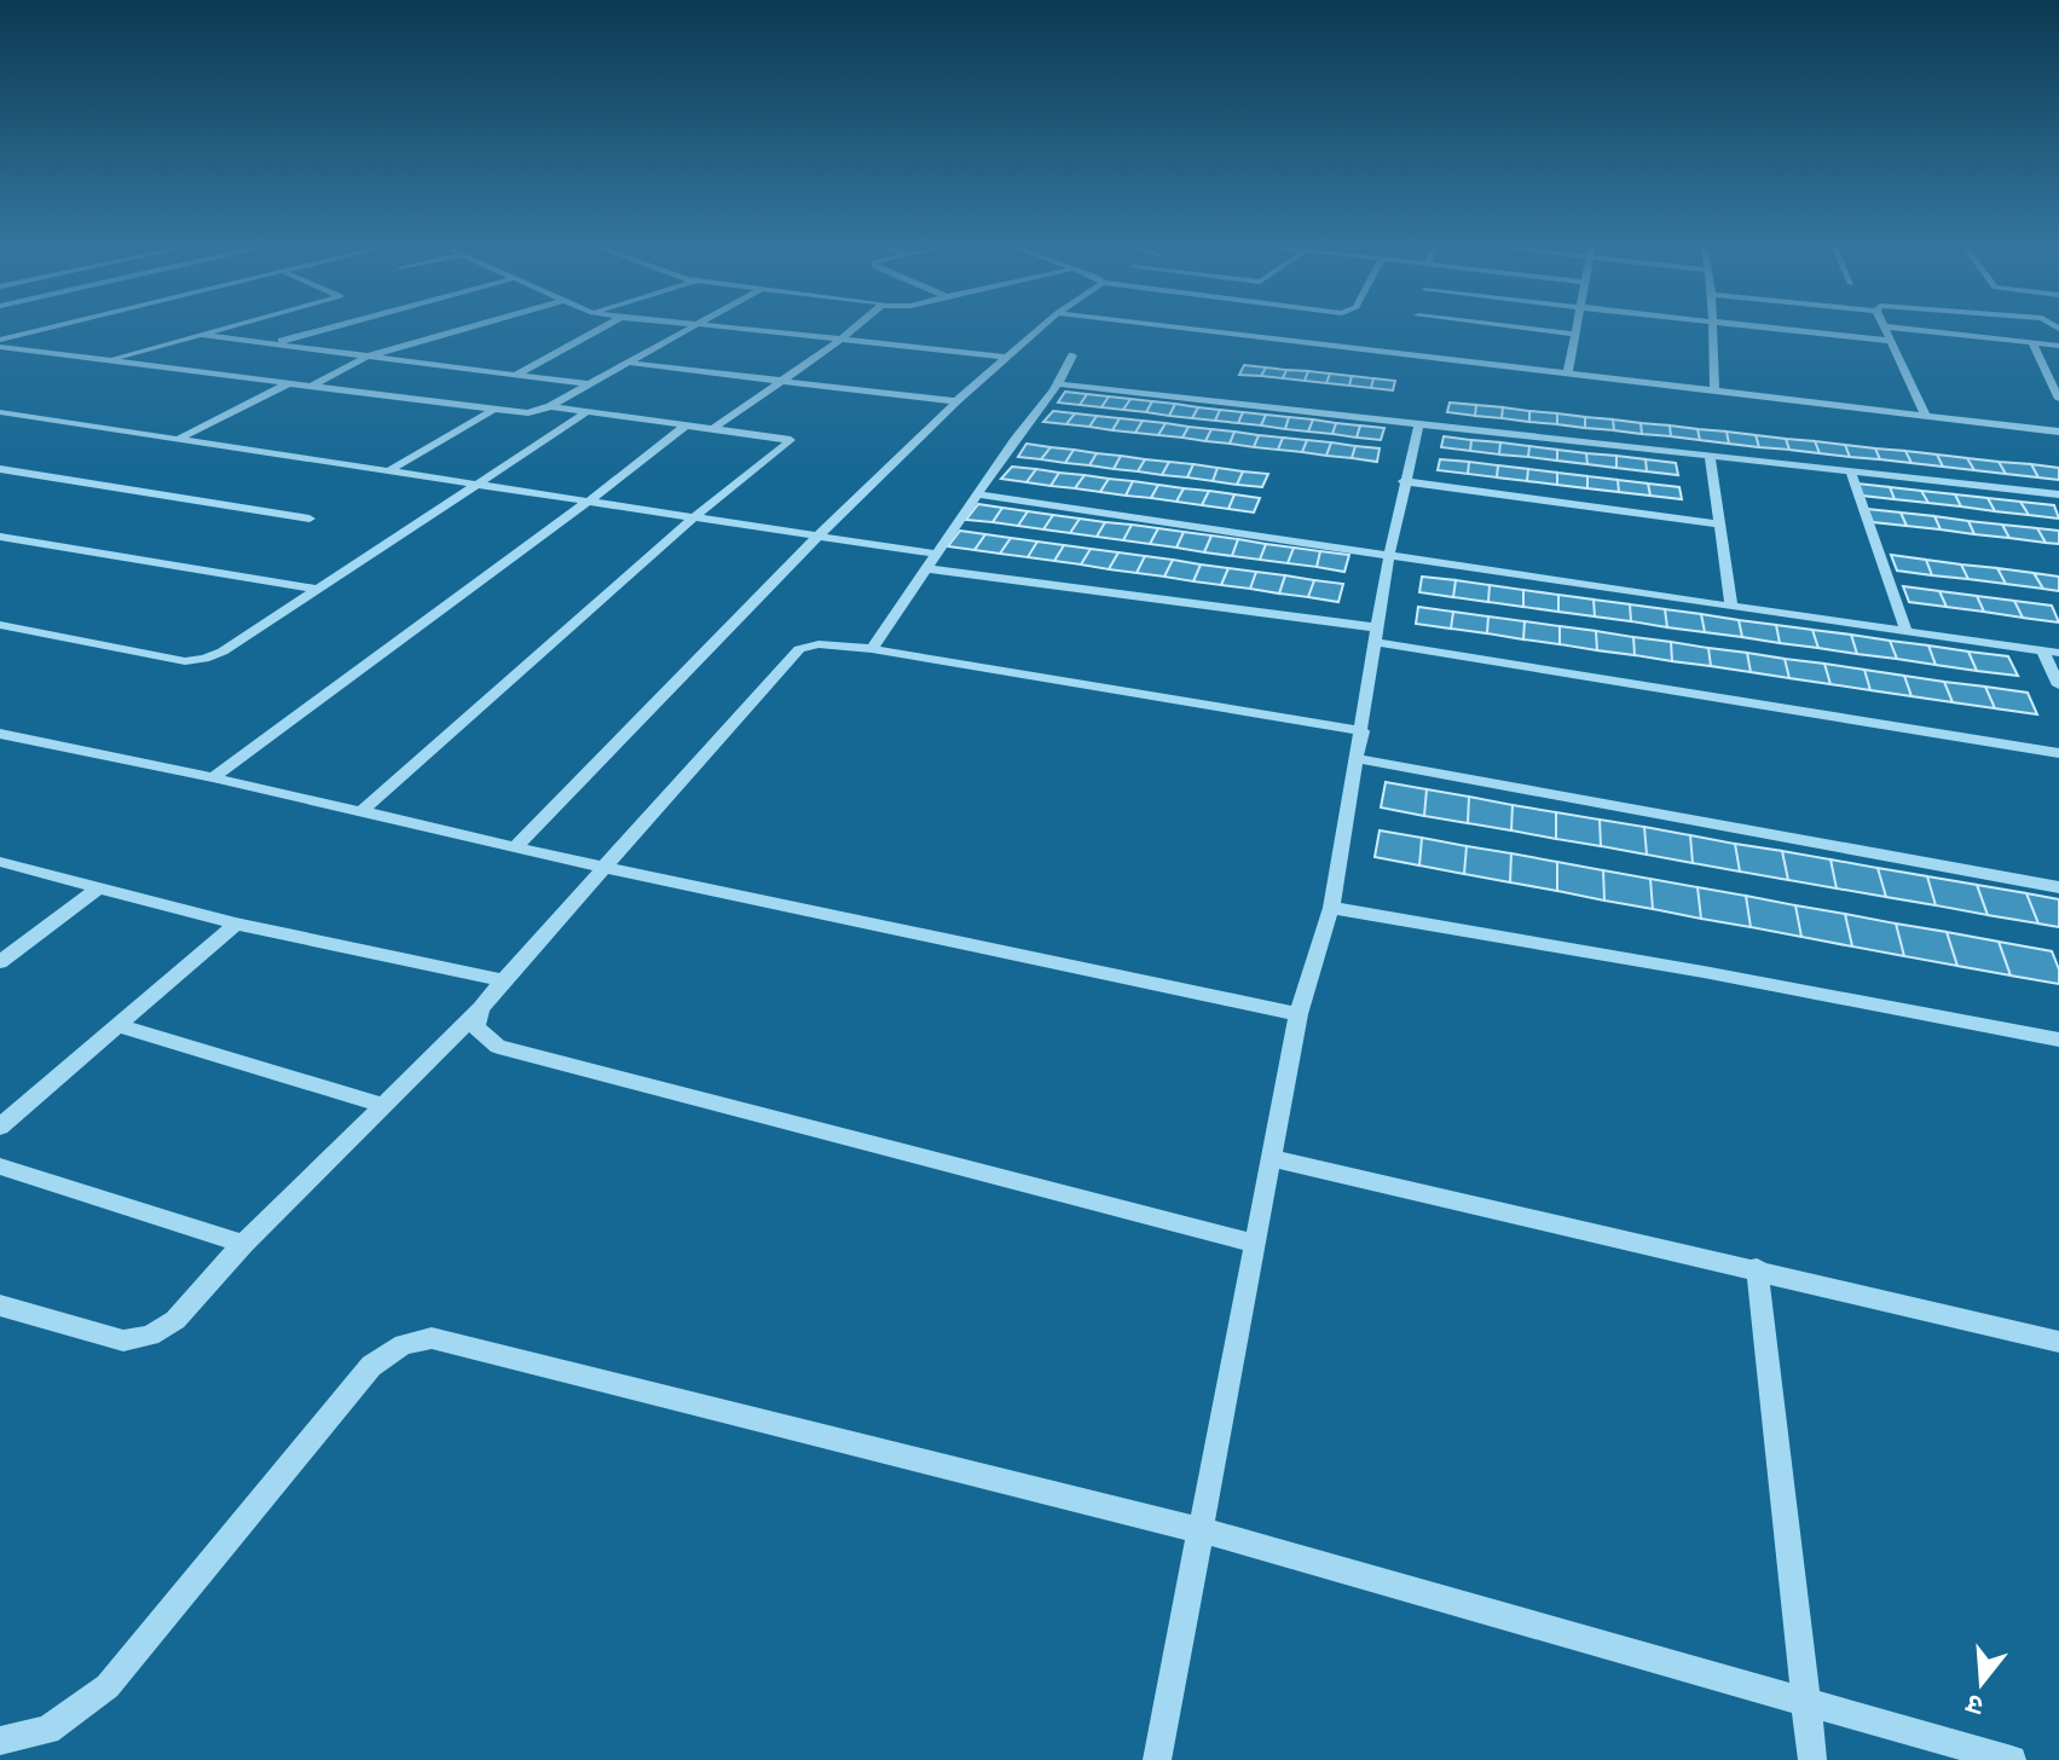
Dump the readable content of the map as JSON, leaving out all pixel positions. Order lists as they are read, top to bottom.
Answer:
{
  "north": "bottom"
}
